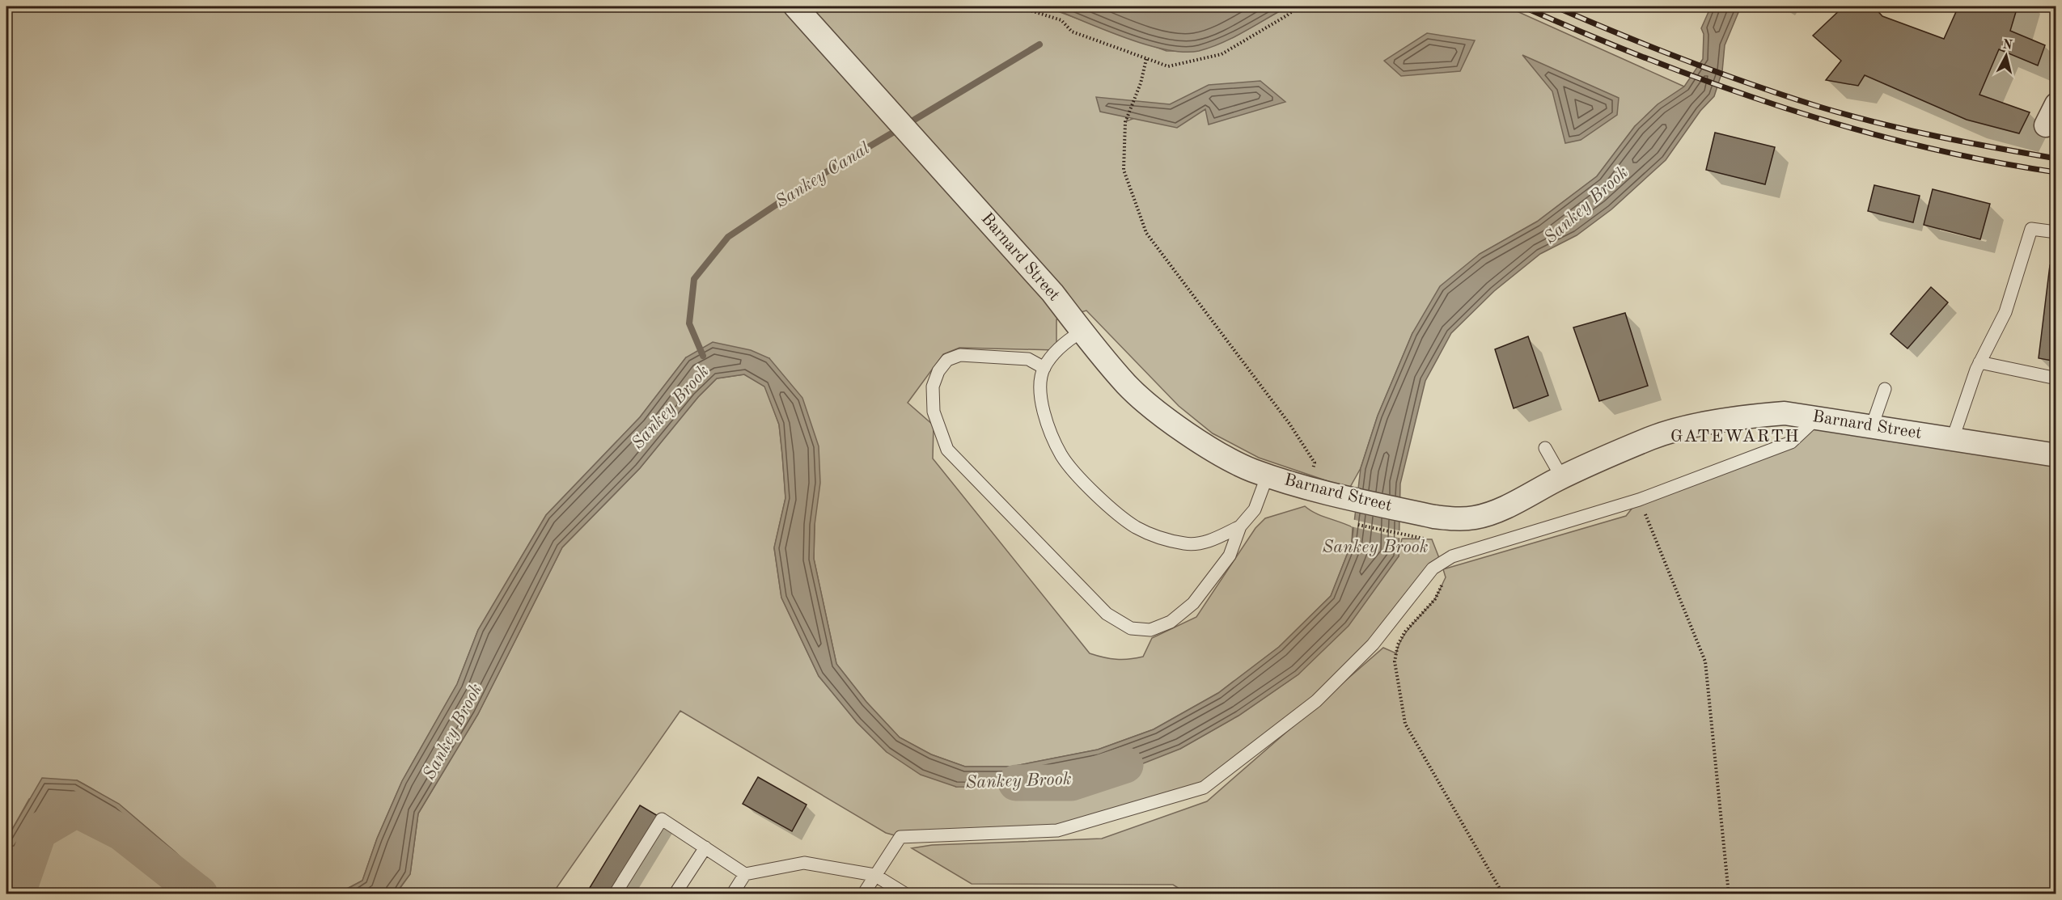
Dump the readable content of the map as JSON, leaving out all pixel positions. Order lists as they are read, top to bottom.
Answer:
{
  "streets": {
    "street": ["Barnard Street"]
  },
  "districts": ["GATEWARTH"],
  "water": ["Sankey Canal", "Sankey Brook"],
  "north": "top"
}
